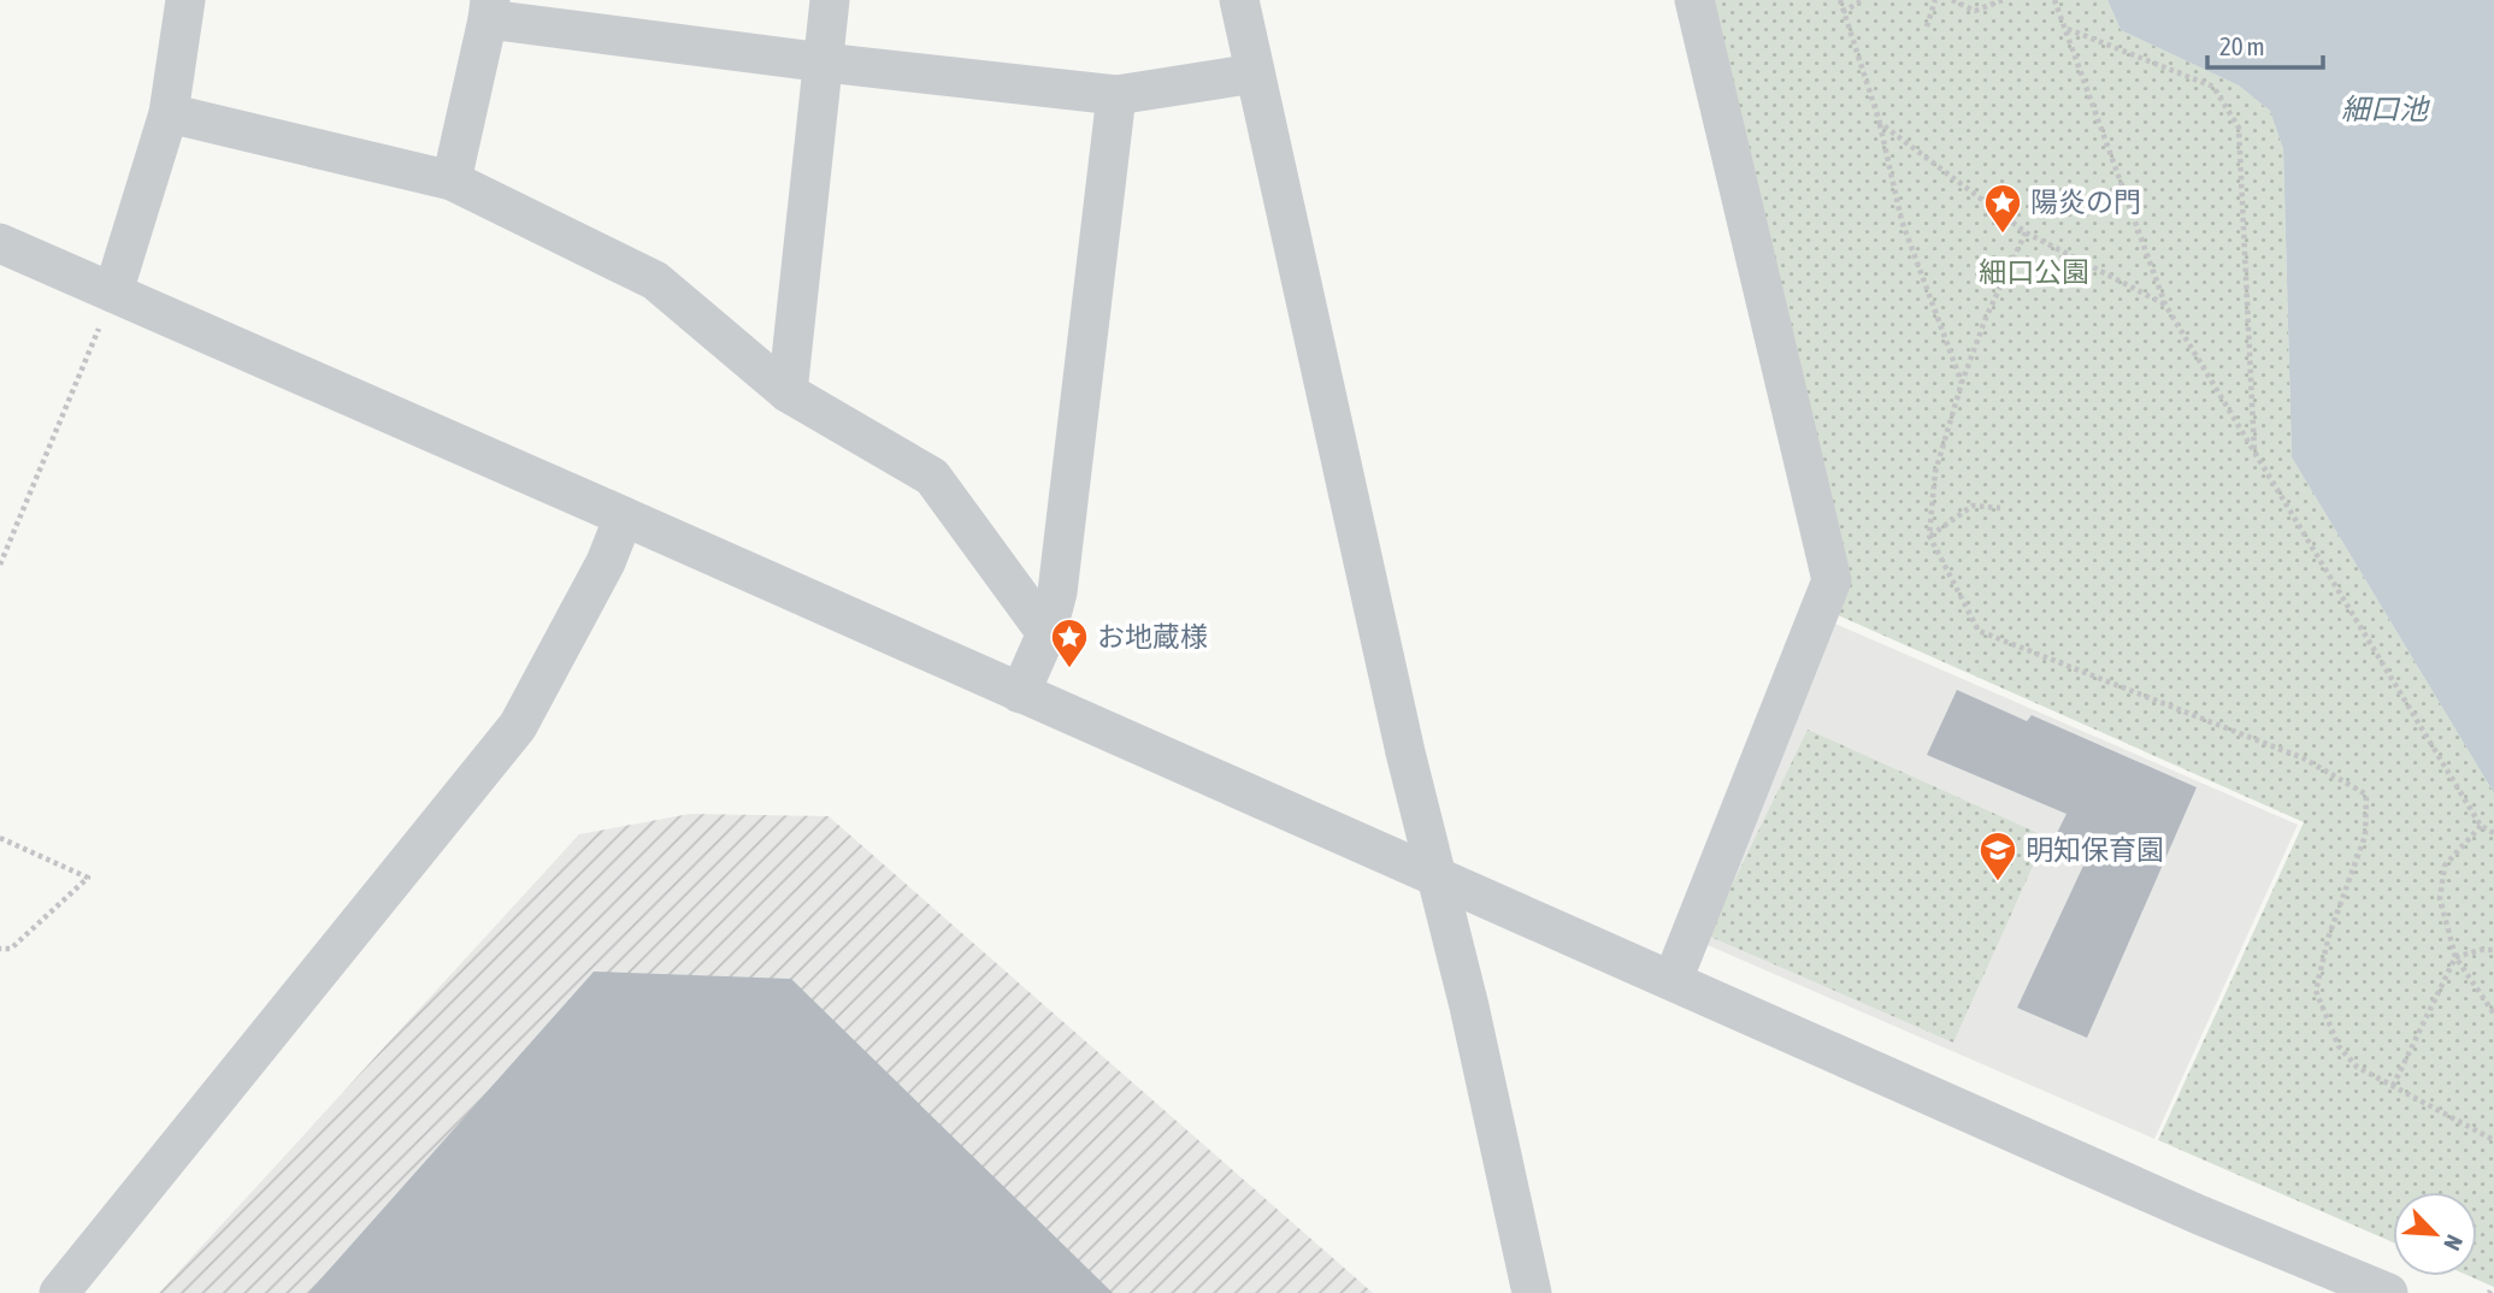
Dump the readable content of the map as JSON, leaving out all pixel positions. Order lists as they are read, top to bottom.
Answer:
{
  "water": ["細口池"],
  "parks": ["細口公園"],
  "places": {
    "place": ["陽炎の門", "お地蔵様"],
    "school or university": ["明知保育園"]
  },
  "scale_bar": "20 m",
  "north": "bottom right"
}
